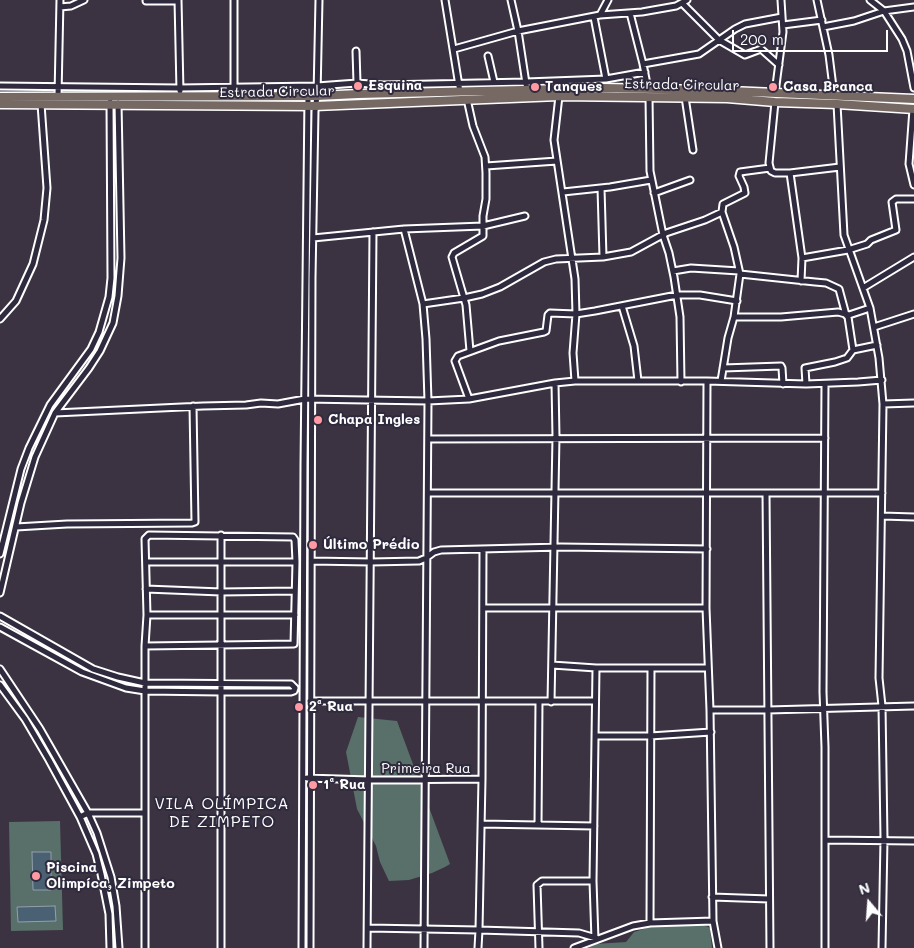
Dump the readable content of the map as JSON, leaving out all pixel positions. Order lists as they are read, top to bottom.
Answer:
{
  "streets": {
    "main road": ["Estrada Circular"],
    "street": ["Primeira Rua"]
  },
  "districts": ["VILA OLÍMPICA DE ZIMPETO"],
  "places": [
    "Esquina",
    "Tanques",
    "Casa Branca",
    "Chapa Ingles",
    "Último Prédio",
    "2ª Rua",
    "1ª Rua",
    "Piscina Olimpíca, Zimpeto"
  ],
  "scale_bar": "200 m",
  "north": "top"
}
